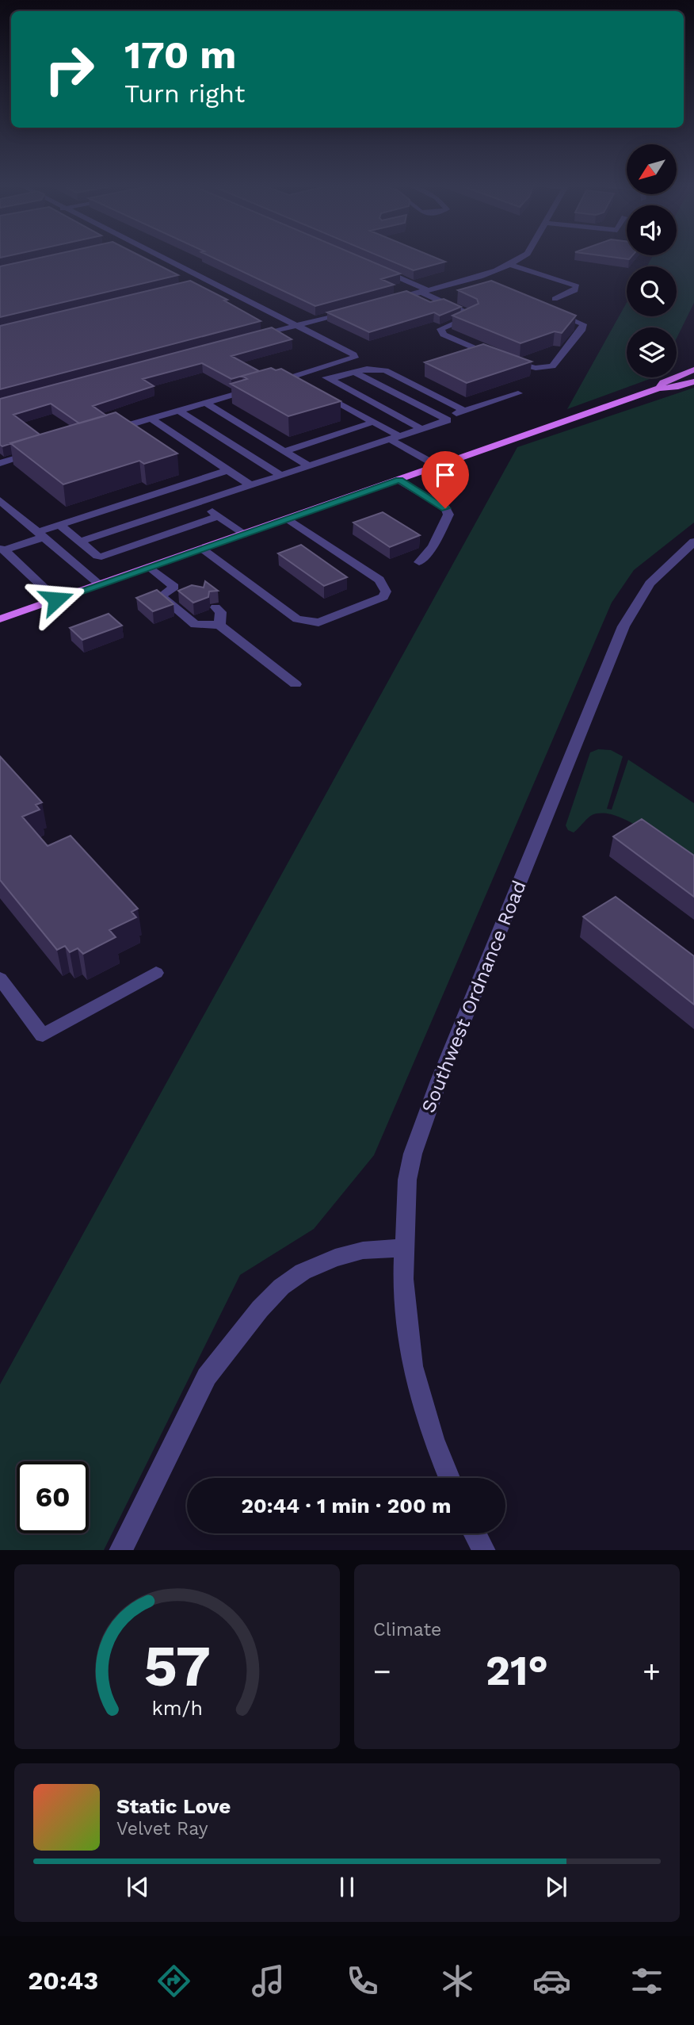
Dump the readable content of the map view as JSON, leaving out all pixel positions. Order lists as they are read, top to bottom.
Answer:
{
  "streets": {
    "street": ["Southwest Ordnance Road"]
  },
  "north": "bottom left",
  "page": {
    "turn": ["170 m", "Turn right"],
    "limit": "60",
    "trip": "20:44 · 1 min · 200 m",
    "tile": "Climate",
    "heat": ["−", "21°", "+"],
    "song": ["Static Love", "Velvet Ray"],
    "tabs": "20:43",
    "gauge": ["57", "km/h"]
  }
}
